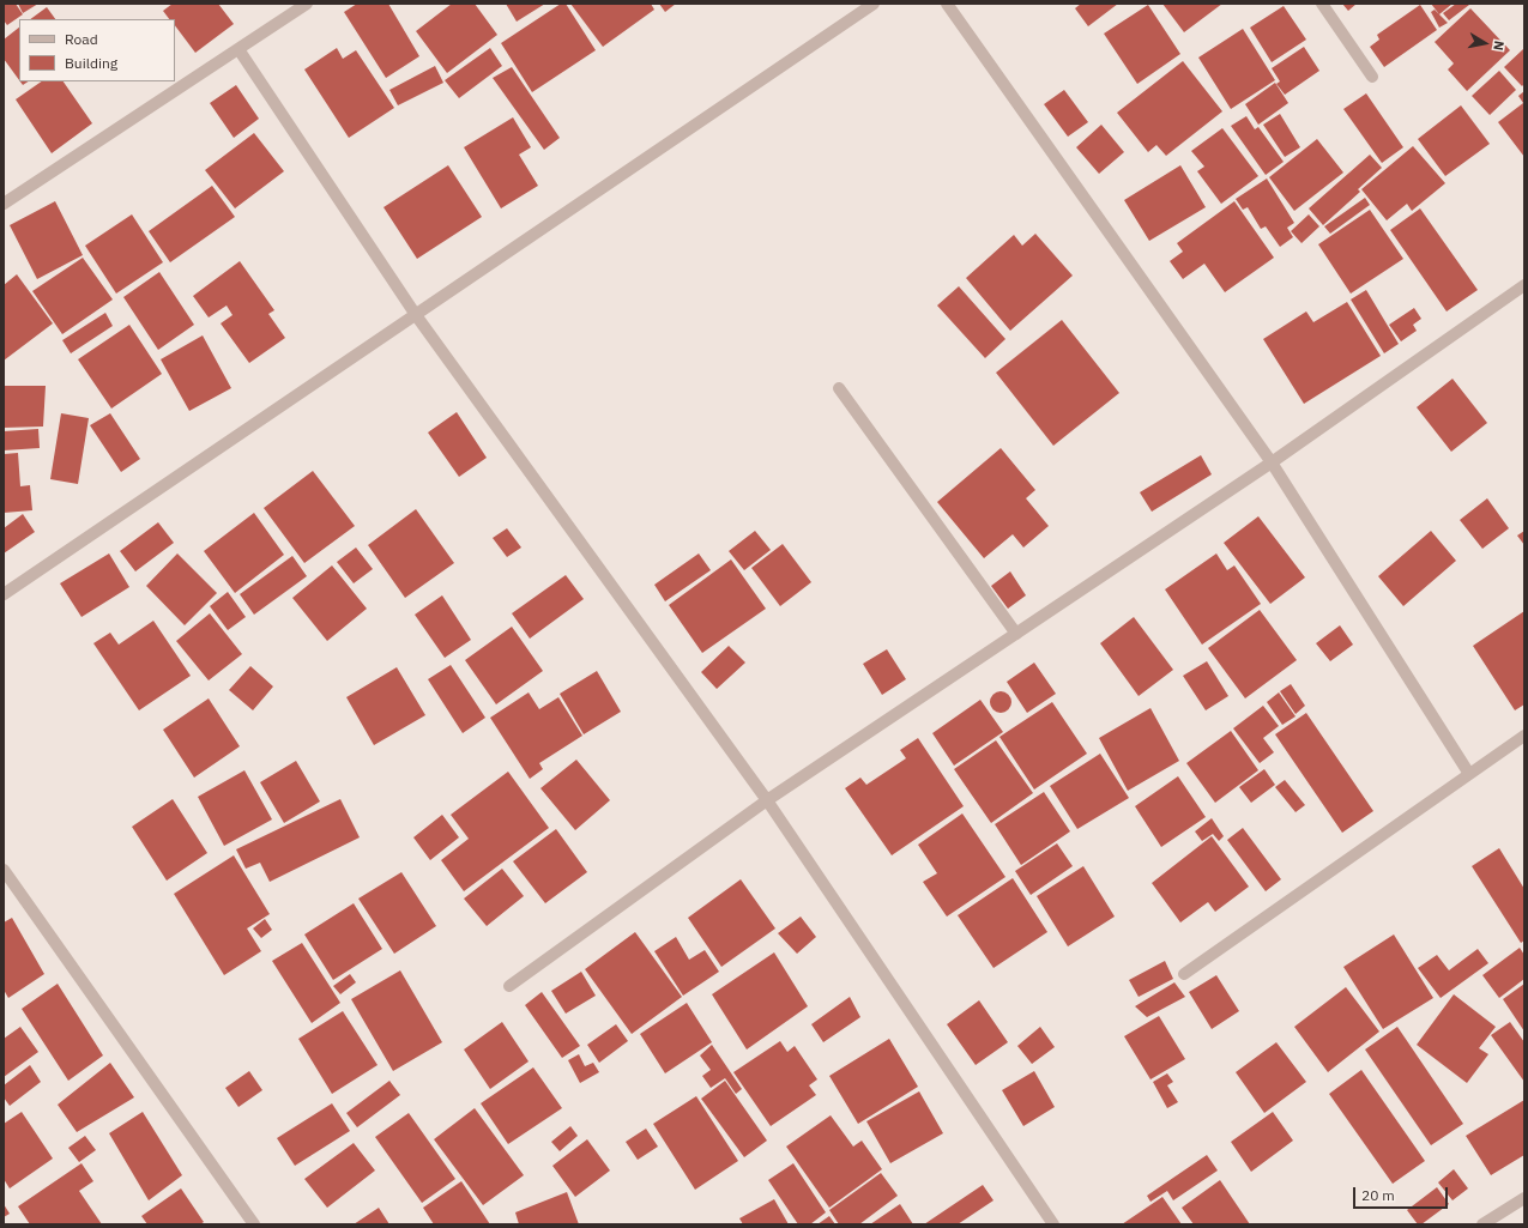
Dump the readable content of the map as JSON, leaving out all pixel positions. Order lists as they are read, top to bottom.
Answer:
{
  "legend": ["Road", "Building"],
  "scale_bar": "20 m",
  "north": "right"
}
